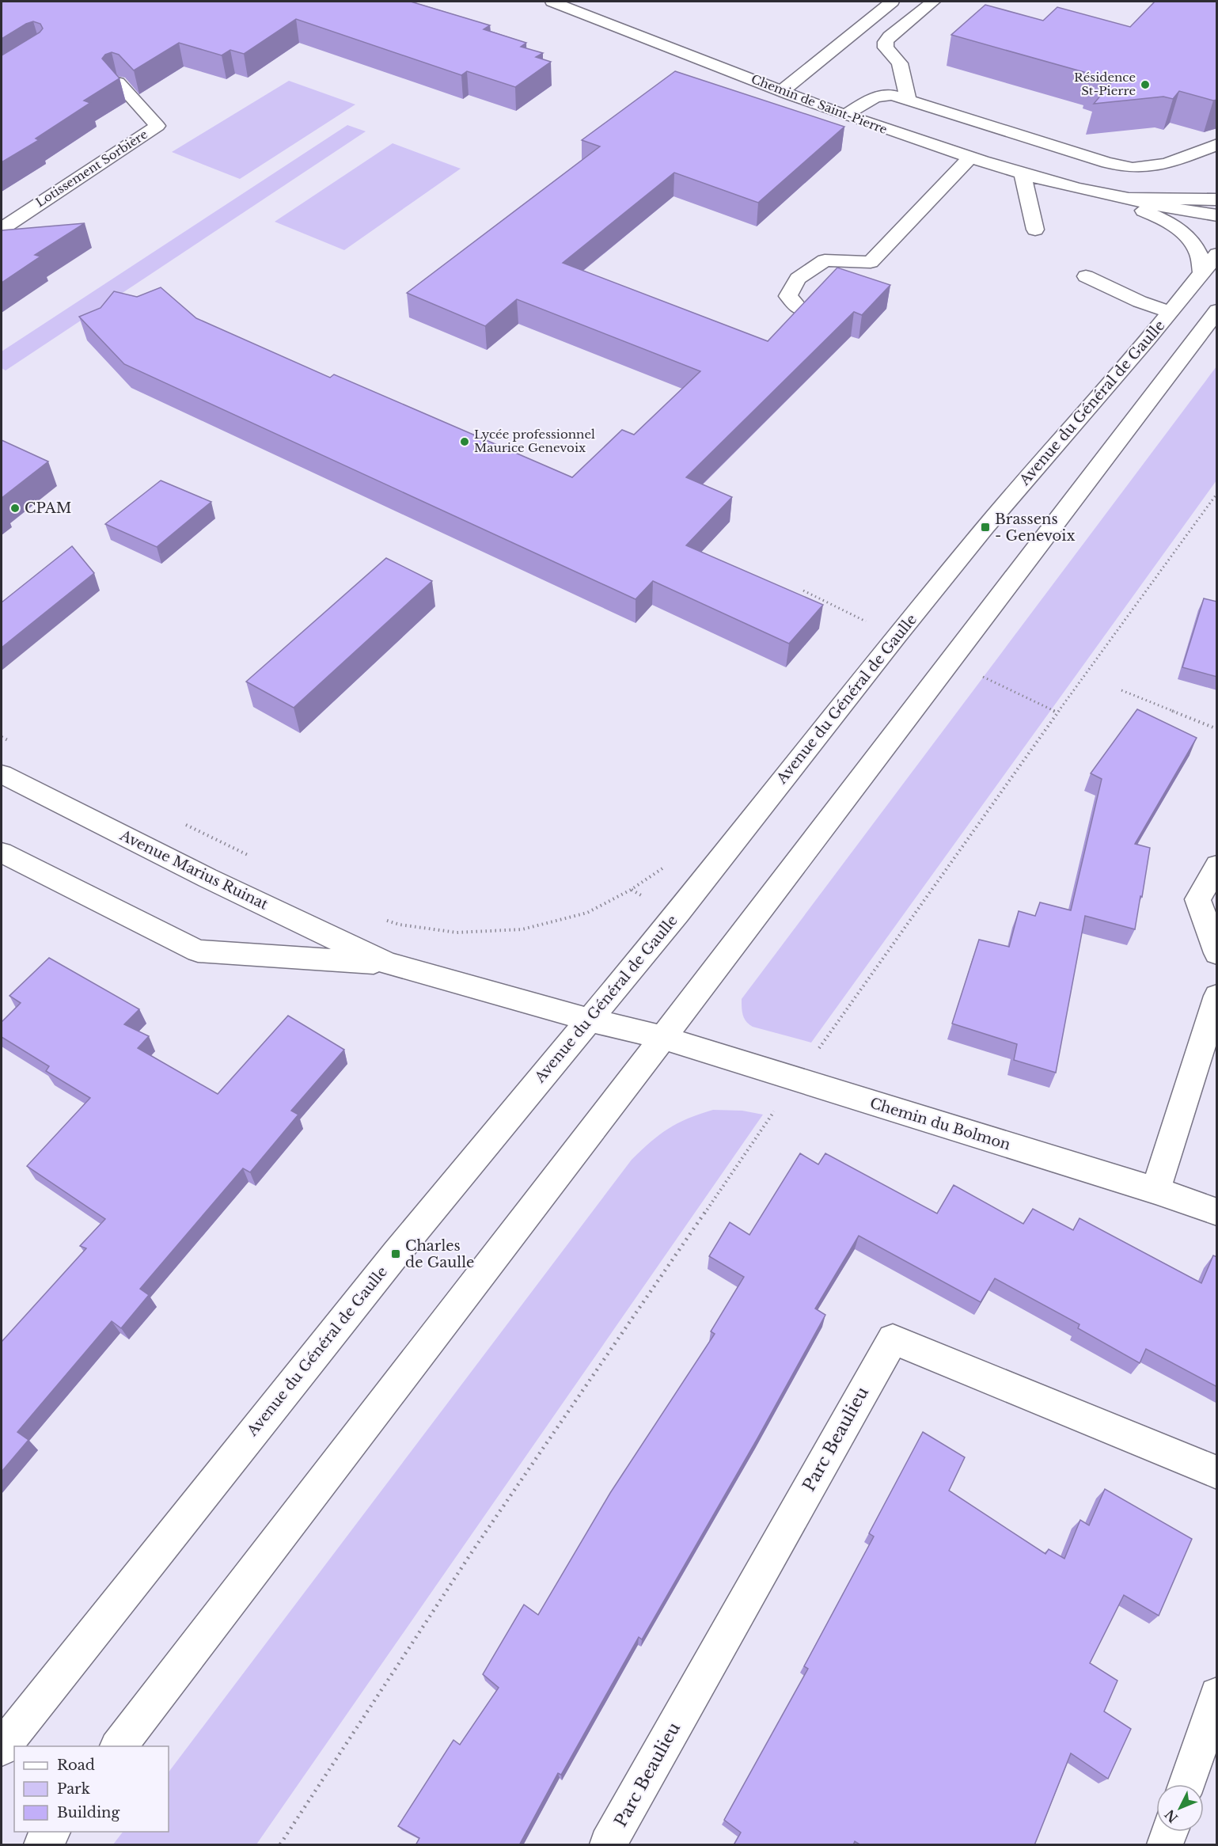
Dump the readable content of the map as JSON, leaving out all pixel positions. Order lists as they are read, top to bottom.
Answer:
{
  "streets": {
    "street": [
      "Chemin de Saint-Pierre",
      "Lotissement Sorbière",
      "Avenue du Général de Gaulle",
      "Avenue Marius Ruinat",
      "Chemin du Bolmon",
      "Parc Beaulieu"
    ]
  },
  "crossings": [
    ["Chemin de Saint-Pierre", "Avenue du Général de Gaulle"],
    ["Avenue du Général de Gaulle", "Avenue Marius Ruinat"],
    ["Avenue Marius Ruinat", "Chemin du Bolmon"]
  ],
  "places": {
    "other": ["Résidence St-Pierre", "Lycée professionnel Maurice Genevoix", "CPAM"],
    "transit": ["Brassens - Genevoix", "Charles de Gaulle"]
  },
  "legend": ["Road", "Park", "Building"],
  "north": "bottom left"
}
